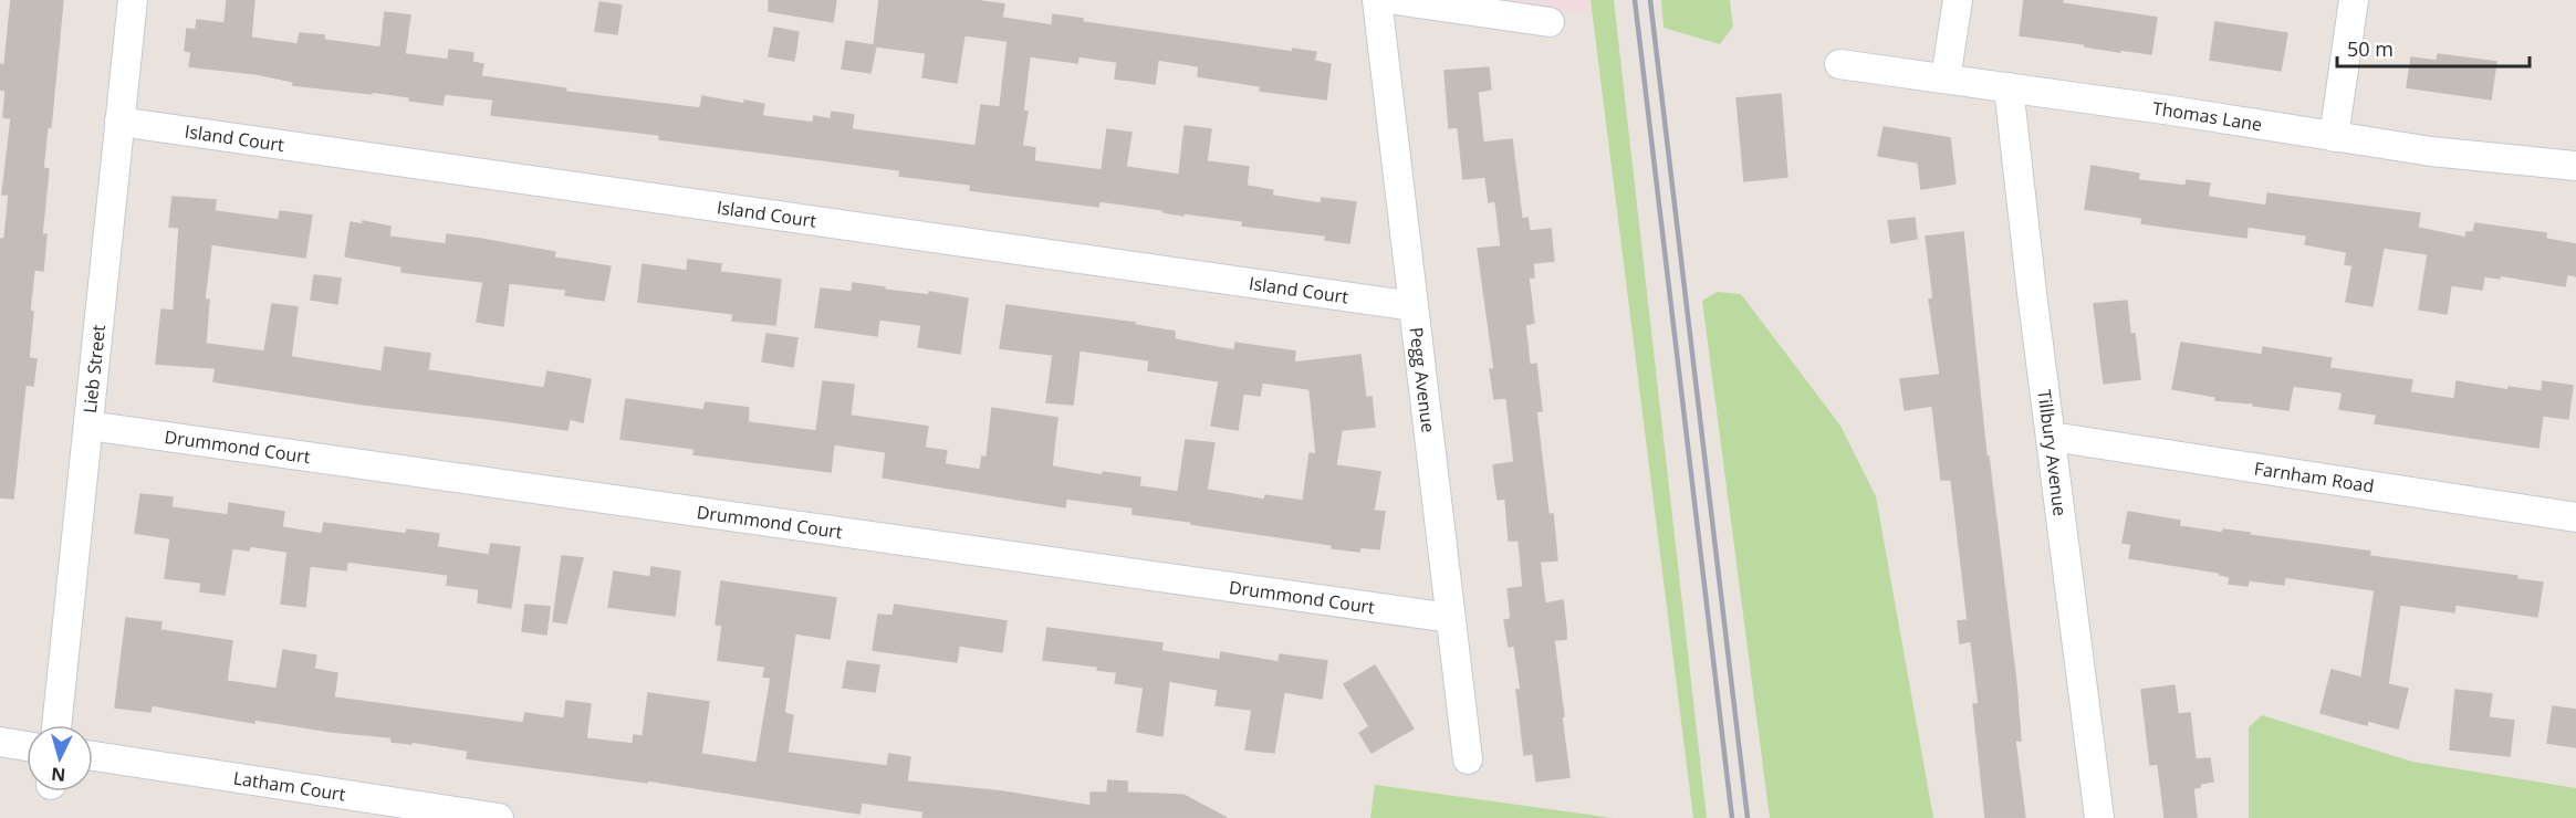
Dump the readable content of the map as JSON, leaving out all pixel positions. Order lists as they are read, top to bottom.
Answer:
{
  "streets": {
    "street": [
      "Thomas Lane",
      "Island Court",
      "Lieb Street",
      "Pegg Avenue",
      "Drummond Court",
      "Tillbury Avenue",
      "Farnham Road",
      "Latham Court"
    ]
  },
  "crossings": [
    ["Thomas Lane", "Tillbury Avenue"],
    ["Island Court", "Lieb Street"],
    ["Island Court", "Pegg Avenue"],
    ["Lieb Street", "Drummond Court"],
    ["Pegg Avenue", "Drummond Court"],
    ["Tillbury Avenue", "Farnham Road"]
  ],
  "scale_bar": "50 m",
  "north": "bottom"
}
